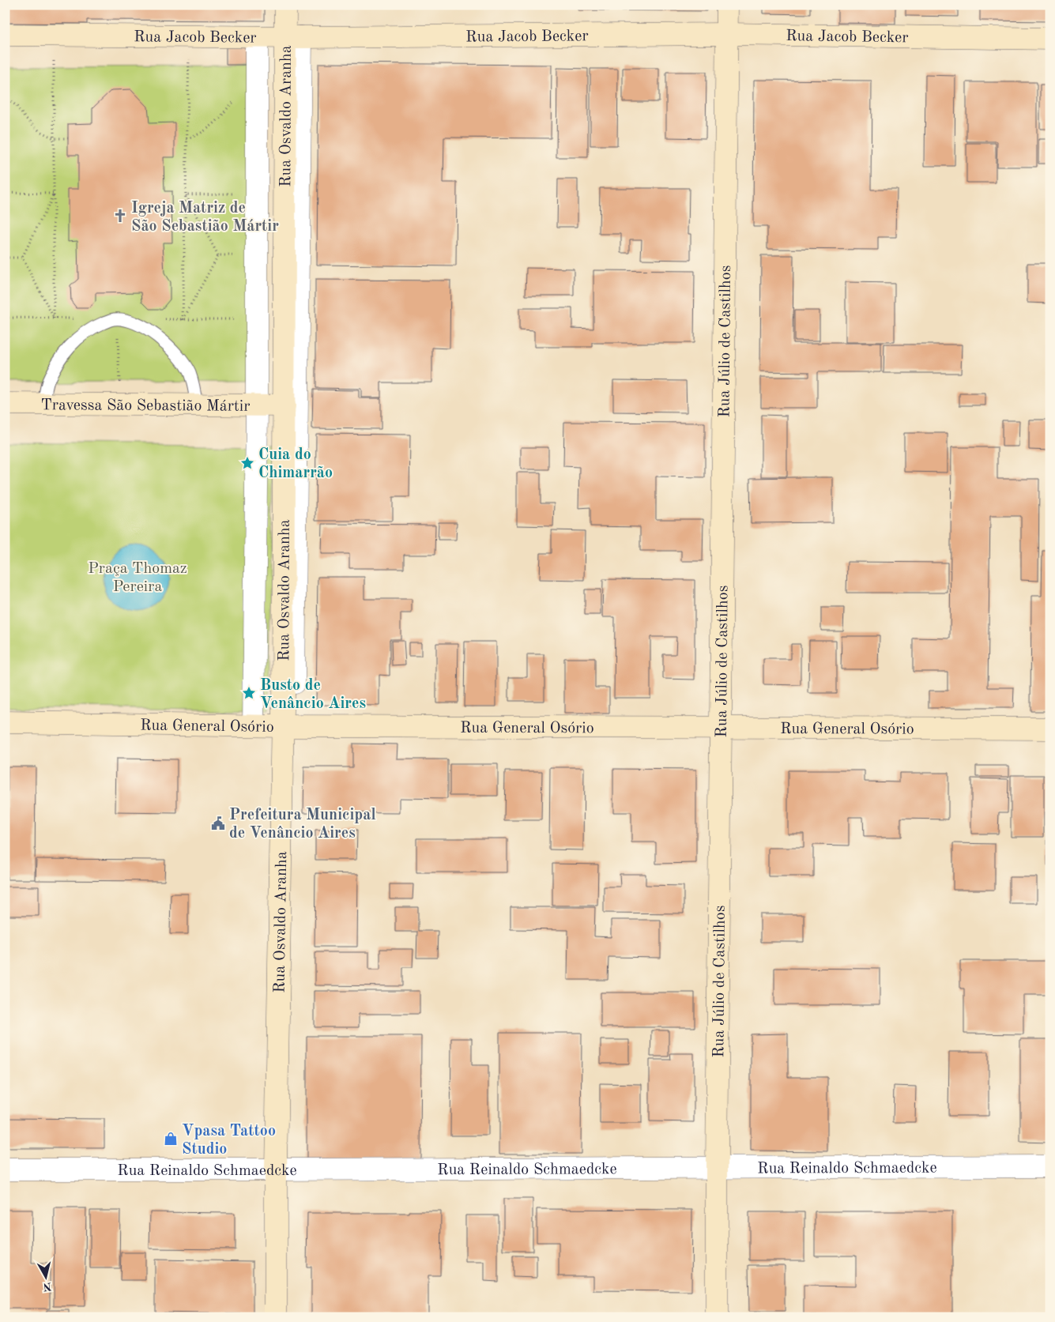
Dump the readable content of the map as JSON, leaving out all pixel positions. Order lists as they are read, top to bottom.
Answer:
{
  "streets": {
    "street": [
      "Rua Jacob Becker",
      "Rua Osvaldo Aranha",
      "Rua Júlio de Castilhos",
      "Travessa São Sebastião Mártir",
      "Rua General Osório",
      "Rua Reinaldo Schmaedcke"
    ]
  },
  "crossings": [
    ["Rua Jacob Becker", "Rua Osvaldo Aranha"],
    ["Rua Jacob Becker", "Rua Júlio de Castilhos"],
    ["Rua Osvaldo Aranha", "Travessa São Sebastião Mártir"],
    ["Rua Osvaldo Aranha", "Rua General Osório"],
    ["Rua Osvaldo Aranha", "Rua Reinaldo Schmaedcke"],
    ["Rua Júlio de Castilhos", "Rua General Osório"],
    ["Rua Júlio de Castilhos", "Rua Reinaldo Schmaedcke"]
  ],
  "parks": ["Praça Thomaz Pereira"],
  "places": {
    "church": ["Igreja Matriz de São Sebastião Mártir"],
    "place": ["Cuia do Chimarrão", "Busto de Venâncio Aires"],
    "public building": ["Prefeitura Municipal de Venâncio Aires"],
    "shop": ["Vpasa Tattoo Studio"]
  },
  "north": "bottom"
}
